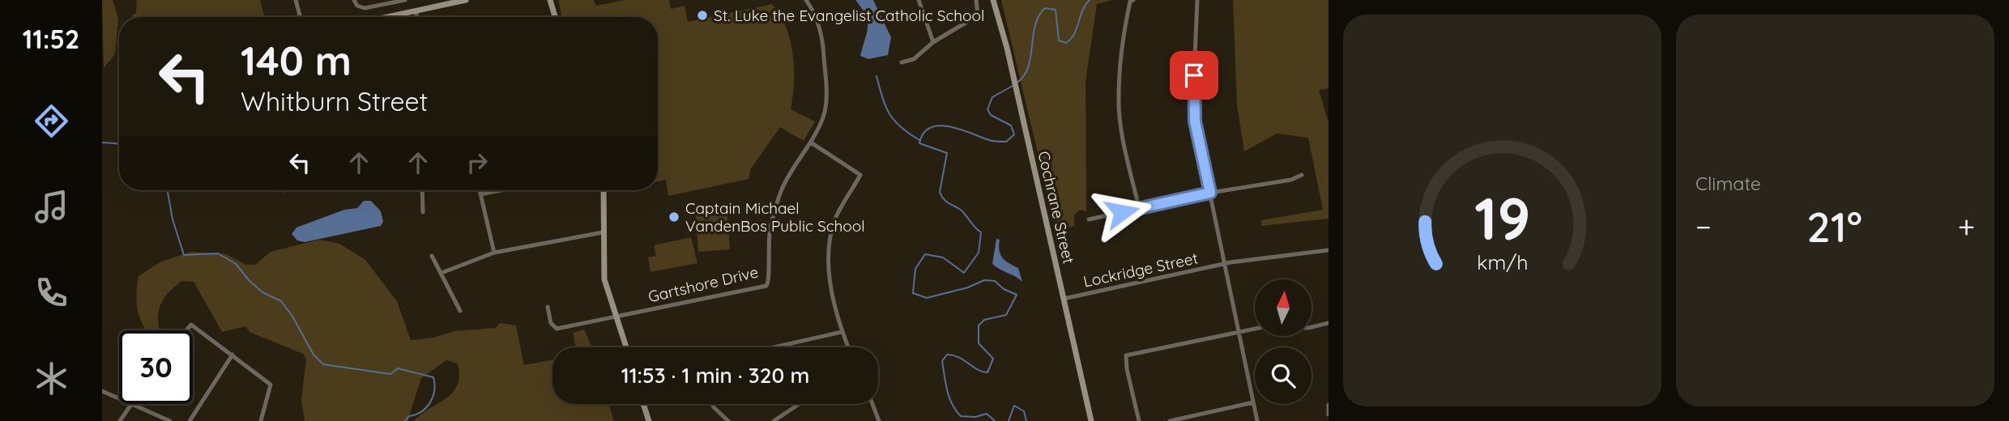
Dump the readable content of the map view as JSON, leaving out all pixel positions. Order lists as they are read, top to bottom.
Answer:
{
  "streets": {
    "street": ["Cochrane Street", "Lockridge Street", "Gartshore Drive"]
  },
  "crossings": [
    ["Cochrane Street", "Lockridge Street"]
  ],
  "places": ["St. Luke the Evangelist Catholic School", "Captain Michael VandenBos Public School"],
  "north": "top",
  "page": {
    "tabs": "11:52",
    "tile": "Climate",
    "turn": ["140 m", "Whitburn Street"],
    "heat": ["−", "21°", "+"],
    "limit": "30",
    "trip": "11:53 · 1 min · 320 m",
    "gauge": ["19", "km/h"]
  }
}
